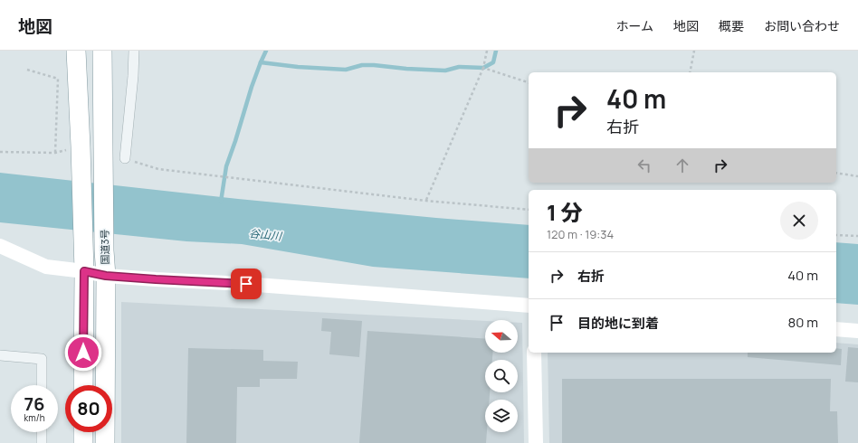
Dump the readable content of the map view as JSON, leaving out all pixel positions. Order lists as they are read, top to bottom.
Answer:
{
  "streets": {
    "highway": ["国道3号"]
  },
  "water": ["谷山川"],
  "north": "left",
  "page": {
    "header": "地図",
    "nav": [
      "ホーム",
      "地図",
      "概要",
      "お問い合わせ"
    ],
    "turn": ["40 m", "右折"],
    "heading": ["1 分", "120 m · 19:34"],
    "list": [
      {
        "name": "右折",
        "value": "40 m"
      },
      {
        "name": "目的地に到着",
        "value": "80 m"
      }
    ],
    "speed": "76 km/h",
    "limit": "80"
  }
}
